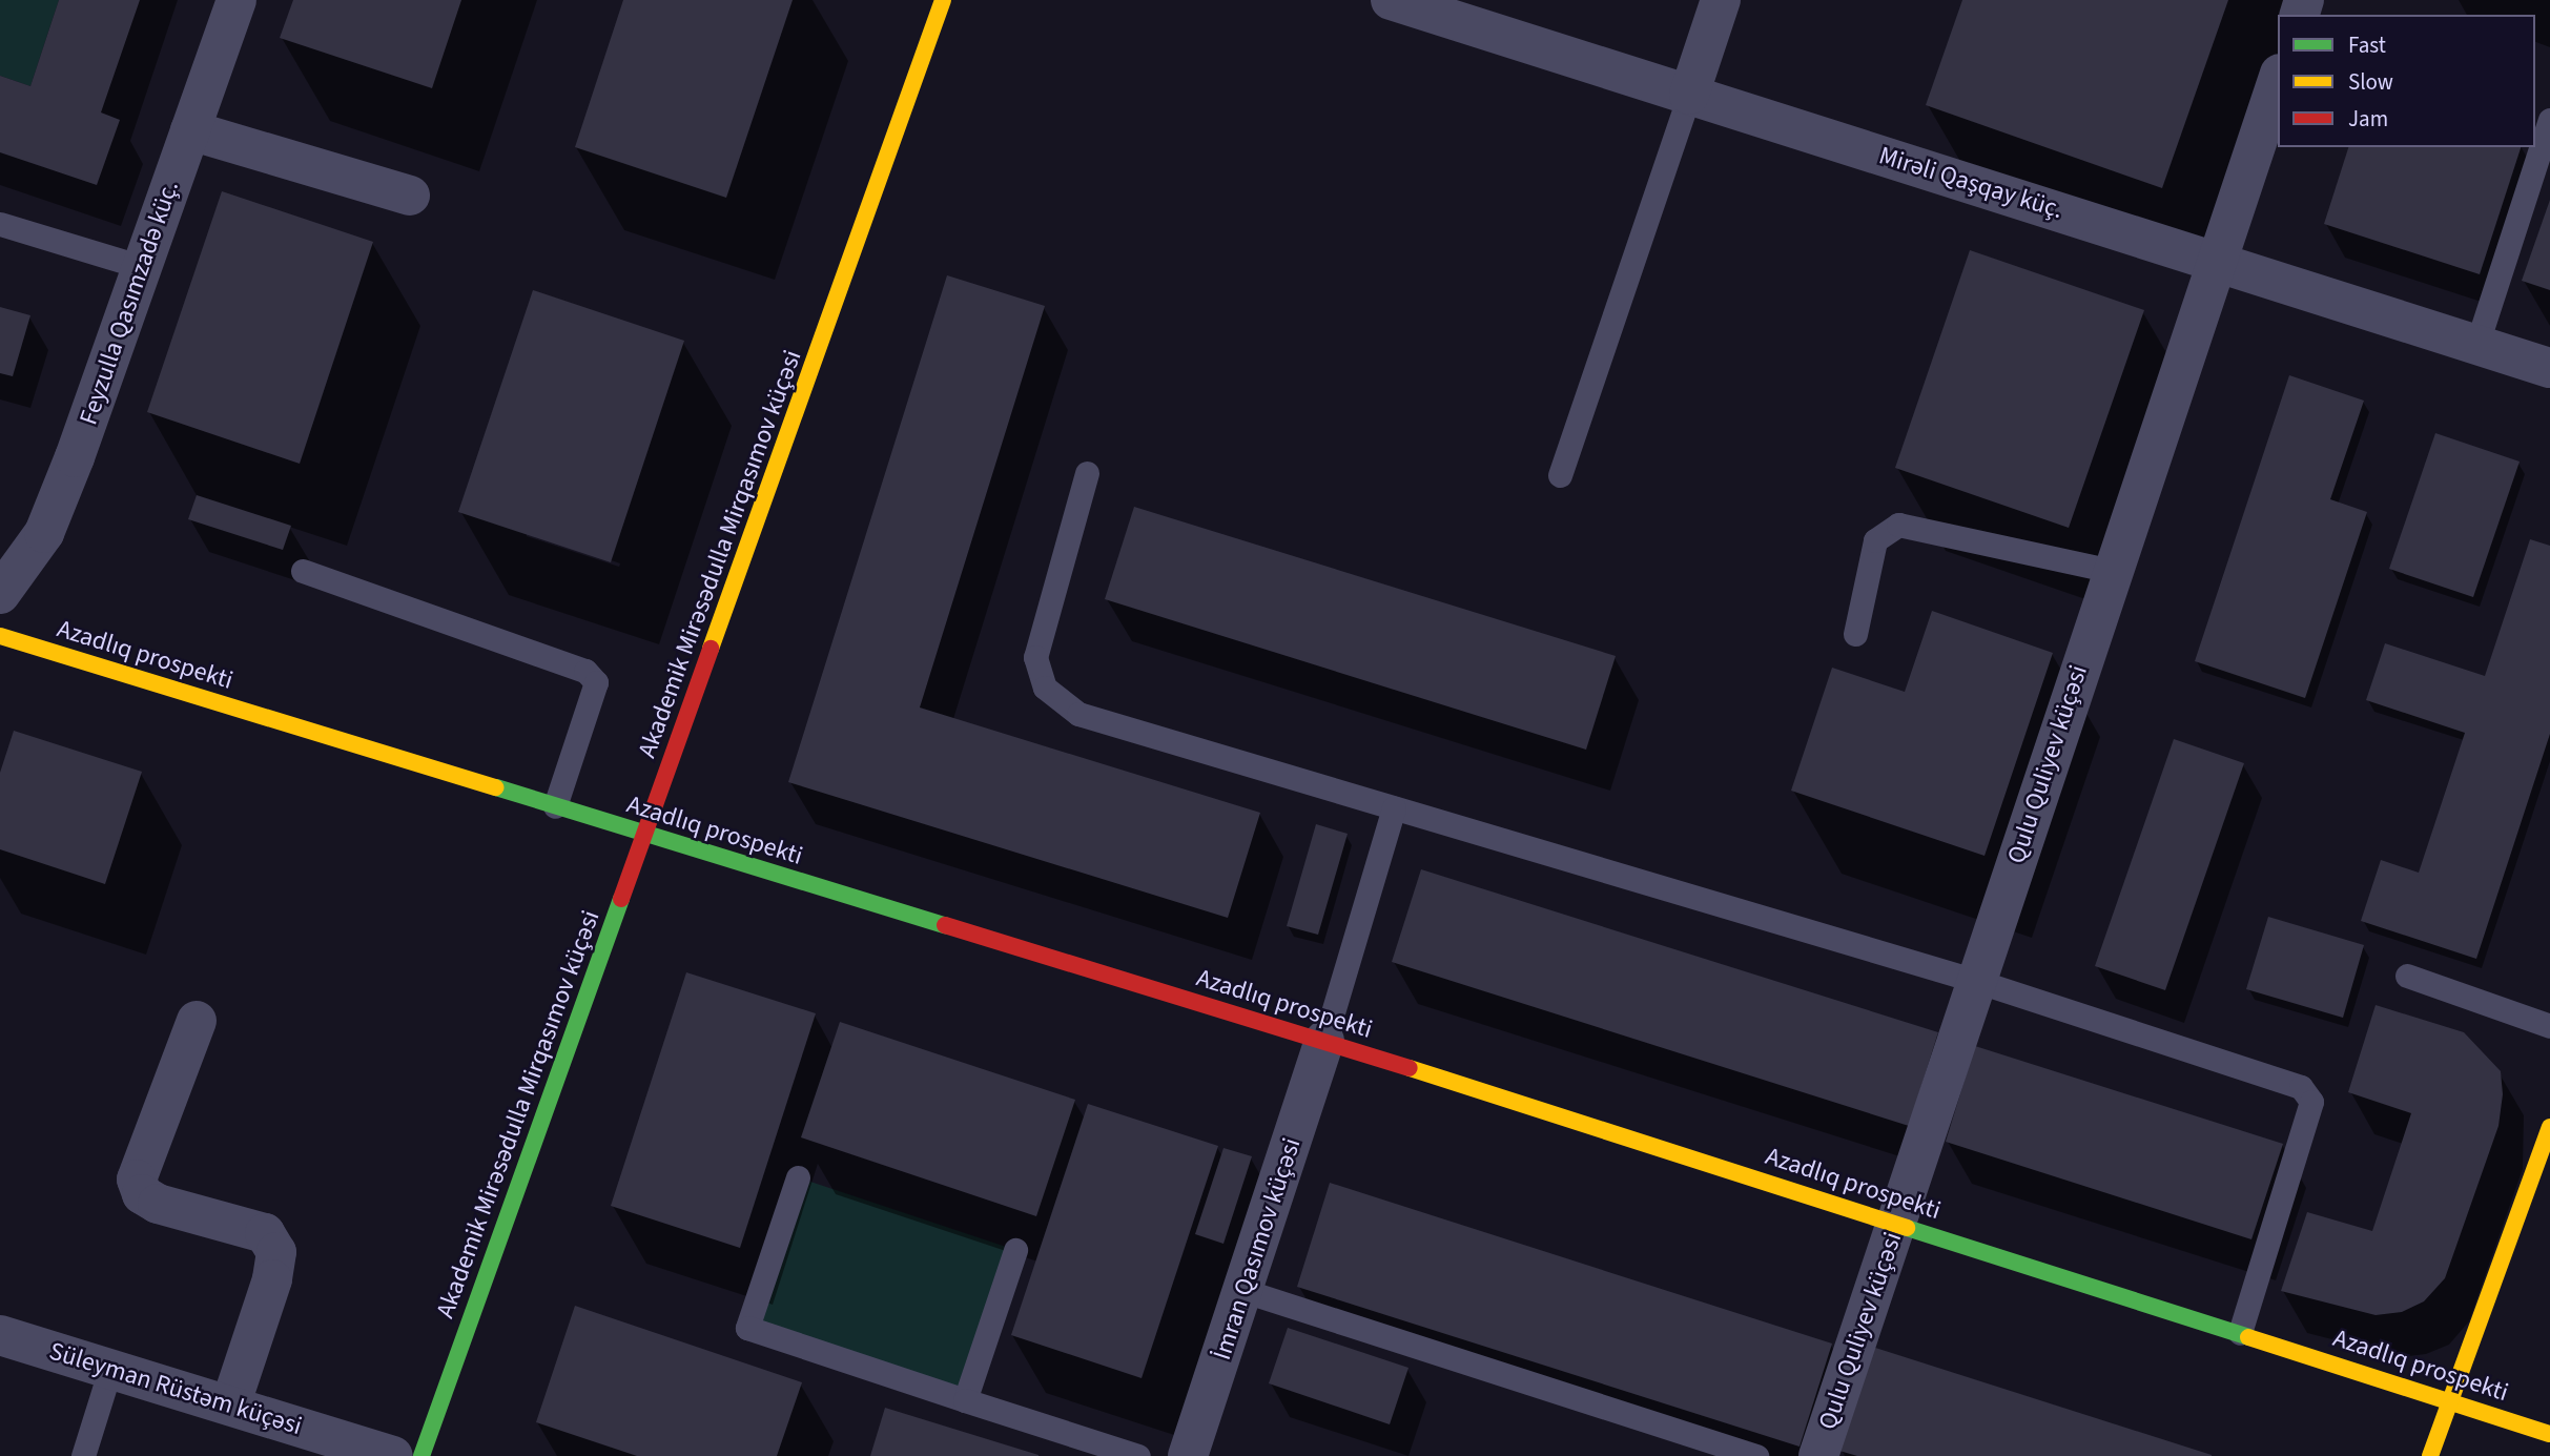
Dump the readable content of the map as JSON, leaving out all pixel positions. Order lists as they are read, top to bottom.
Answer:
{
  "streets": {
    "main road": ["Akademik Mirəsədulla Mirqasımov küçəsi", "Azadlıq prospekti"],
    "street": [
      "Mirəli Qaşqay küç.",
      "Feyzulla Qasımzadə küç.",
      "Qulu Quliyev küçəsi",
      "İmran Qasımov küçəsi",
      "Süleyman Rüstəm küçəsi"
    ]
  },
  "crossings": [
    ["Mirəli Qaşqay küç.", "Qulu Quliyev küçəsi"],
    ["Akademik Mirəsədulla Mirqasımov küçəsi", "Azadlıq prospekti"],
    ["Azadlıq prospekti", "Qulu Quliyev küçəsi"],
    ["Azadlıq prospekti", "İmran Qasımov küçəsi"]
  ],
  "legend": ["Fast", "Slow", "Jam"]
}
